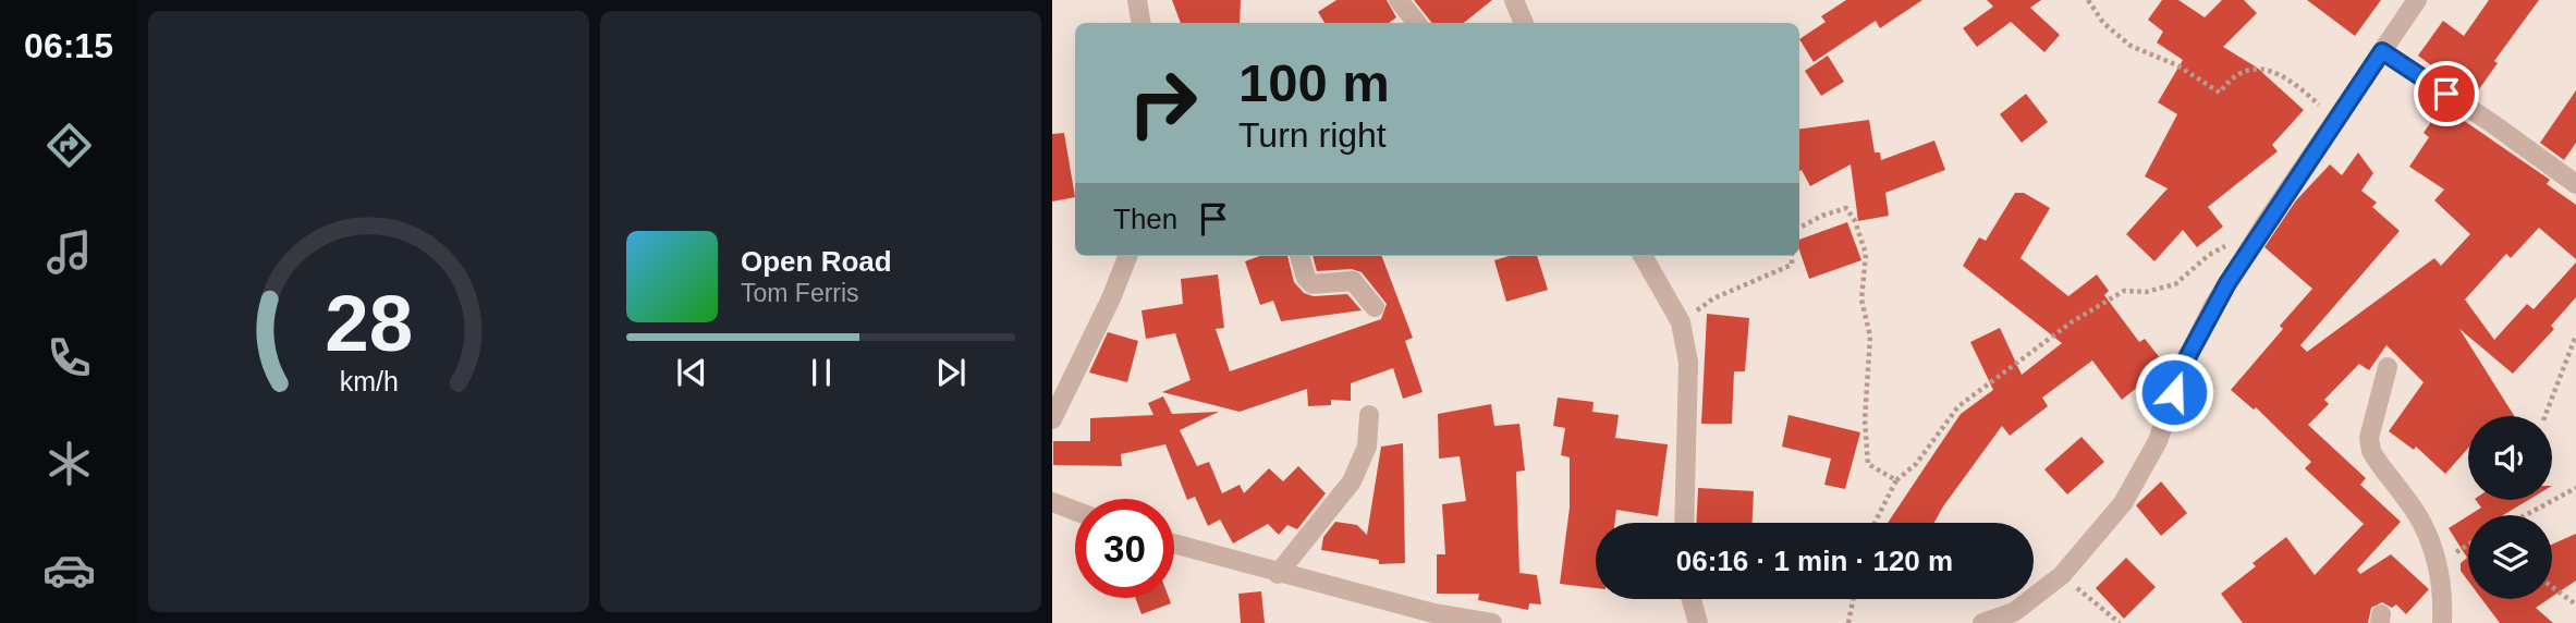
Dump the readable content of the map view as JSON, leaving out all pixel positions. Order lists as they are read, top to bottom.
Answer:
{
  "page": {
    "tabs": "06:15",
    "turn": ["100 m", "Turn right"],
    "then": "Then",
    "song": ["Open Road", "Tom Ferris"],
    "limit": "30",
    "trip": "06:16 · 1 min · 120 m",
    "gauge": ["28", "km/h"]
  }
}
